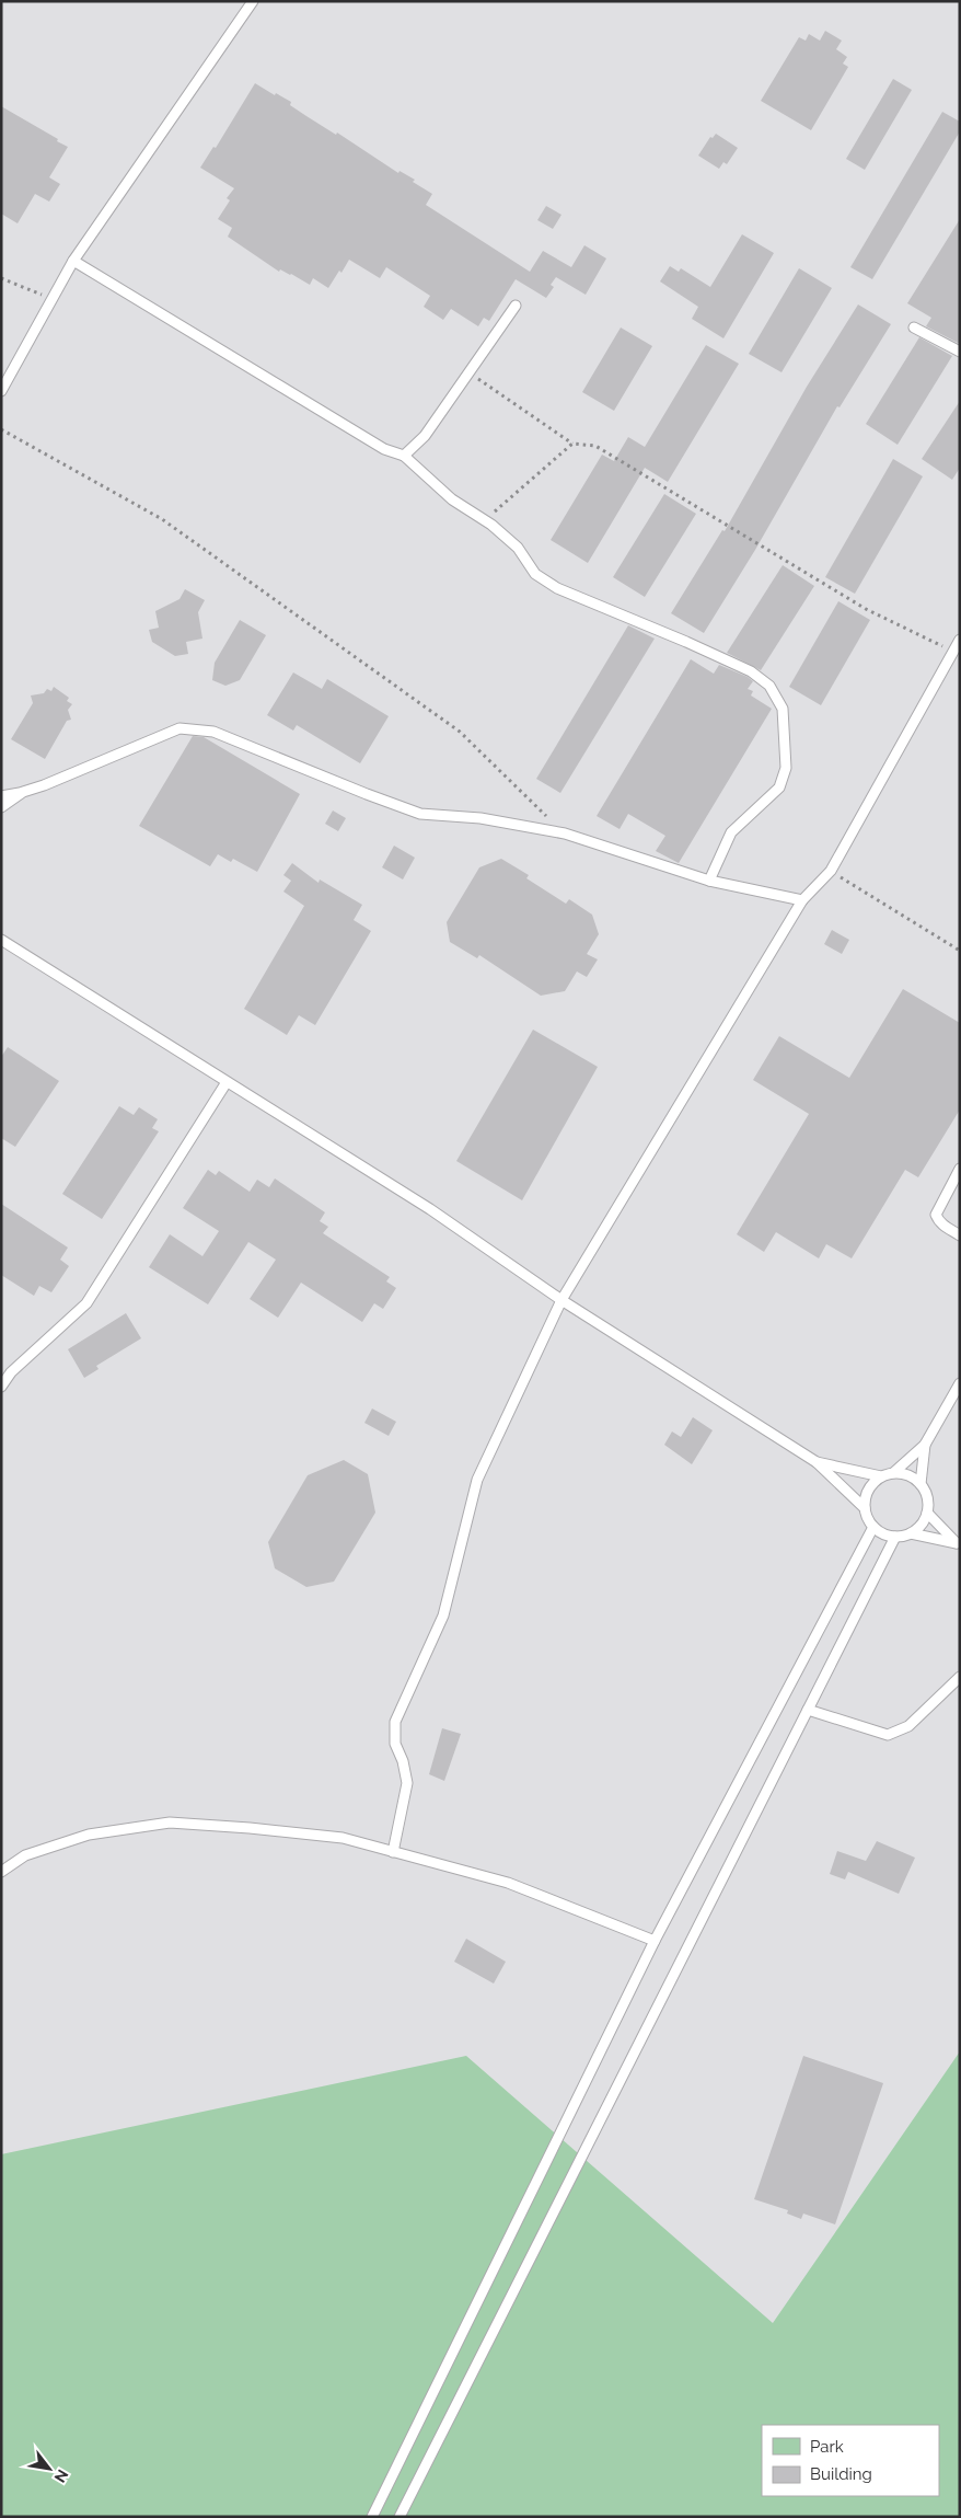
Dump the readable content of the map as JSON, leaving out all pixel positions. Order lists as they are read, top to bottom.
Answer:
{
  "legend": ["Park", "Building"],
  "north": "bottom right"
}
